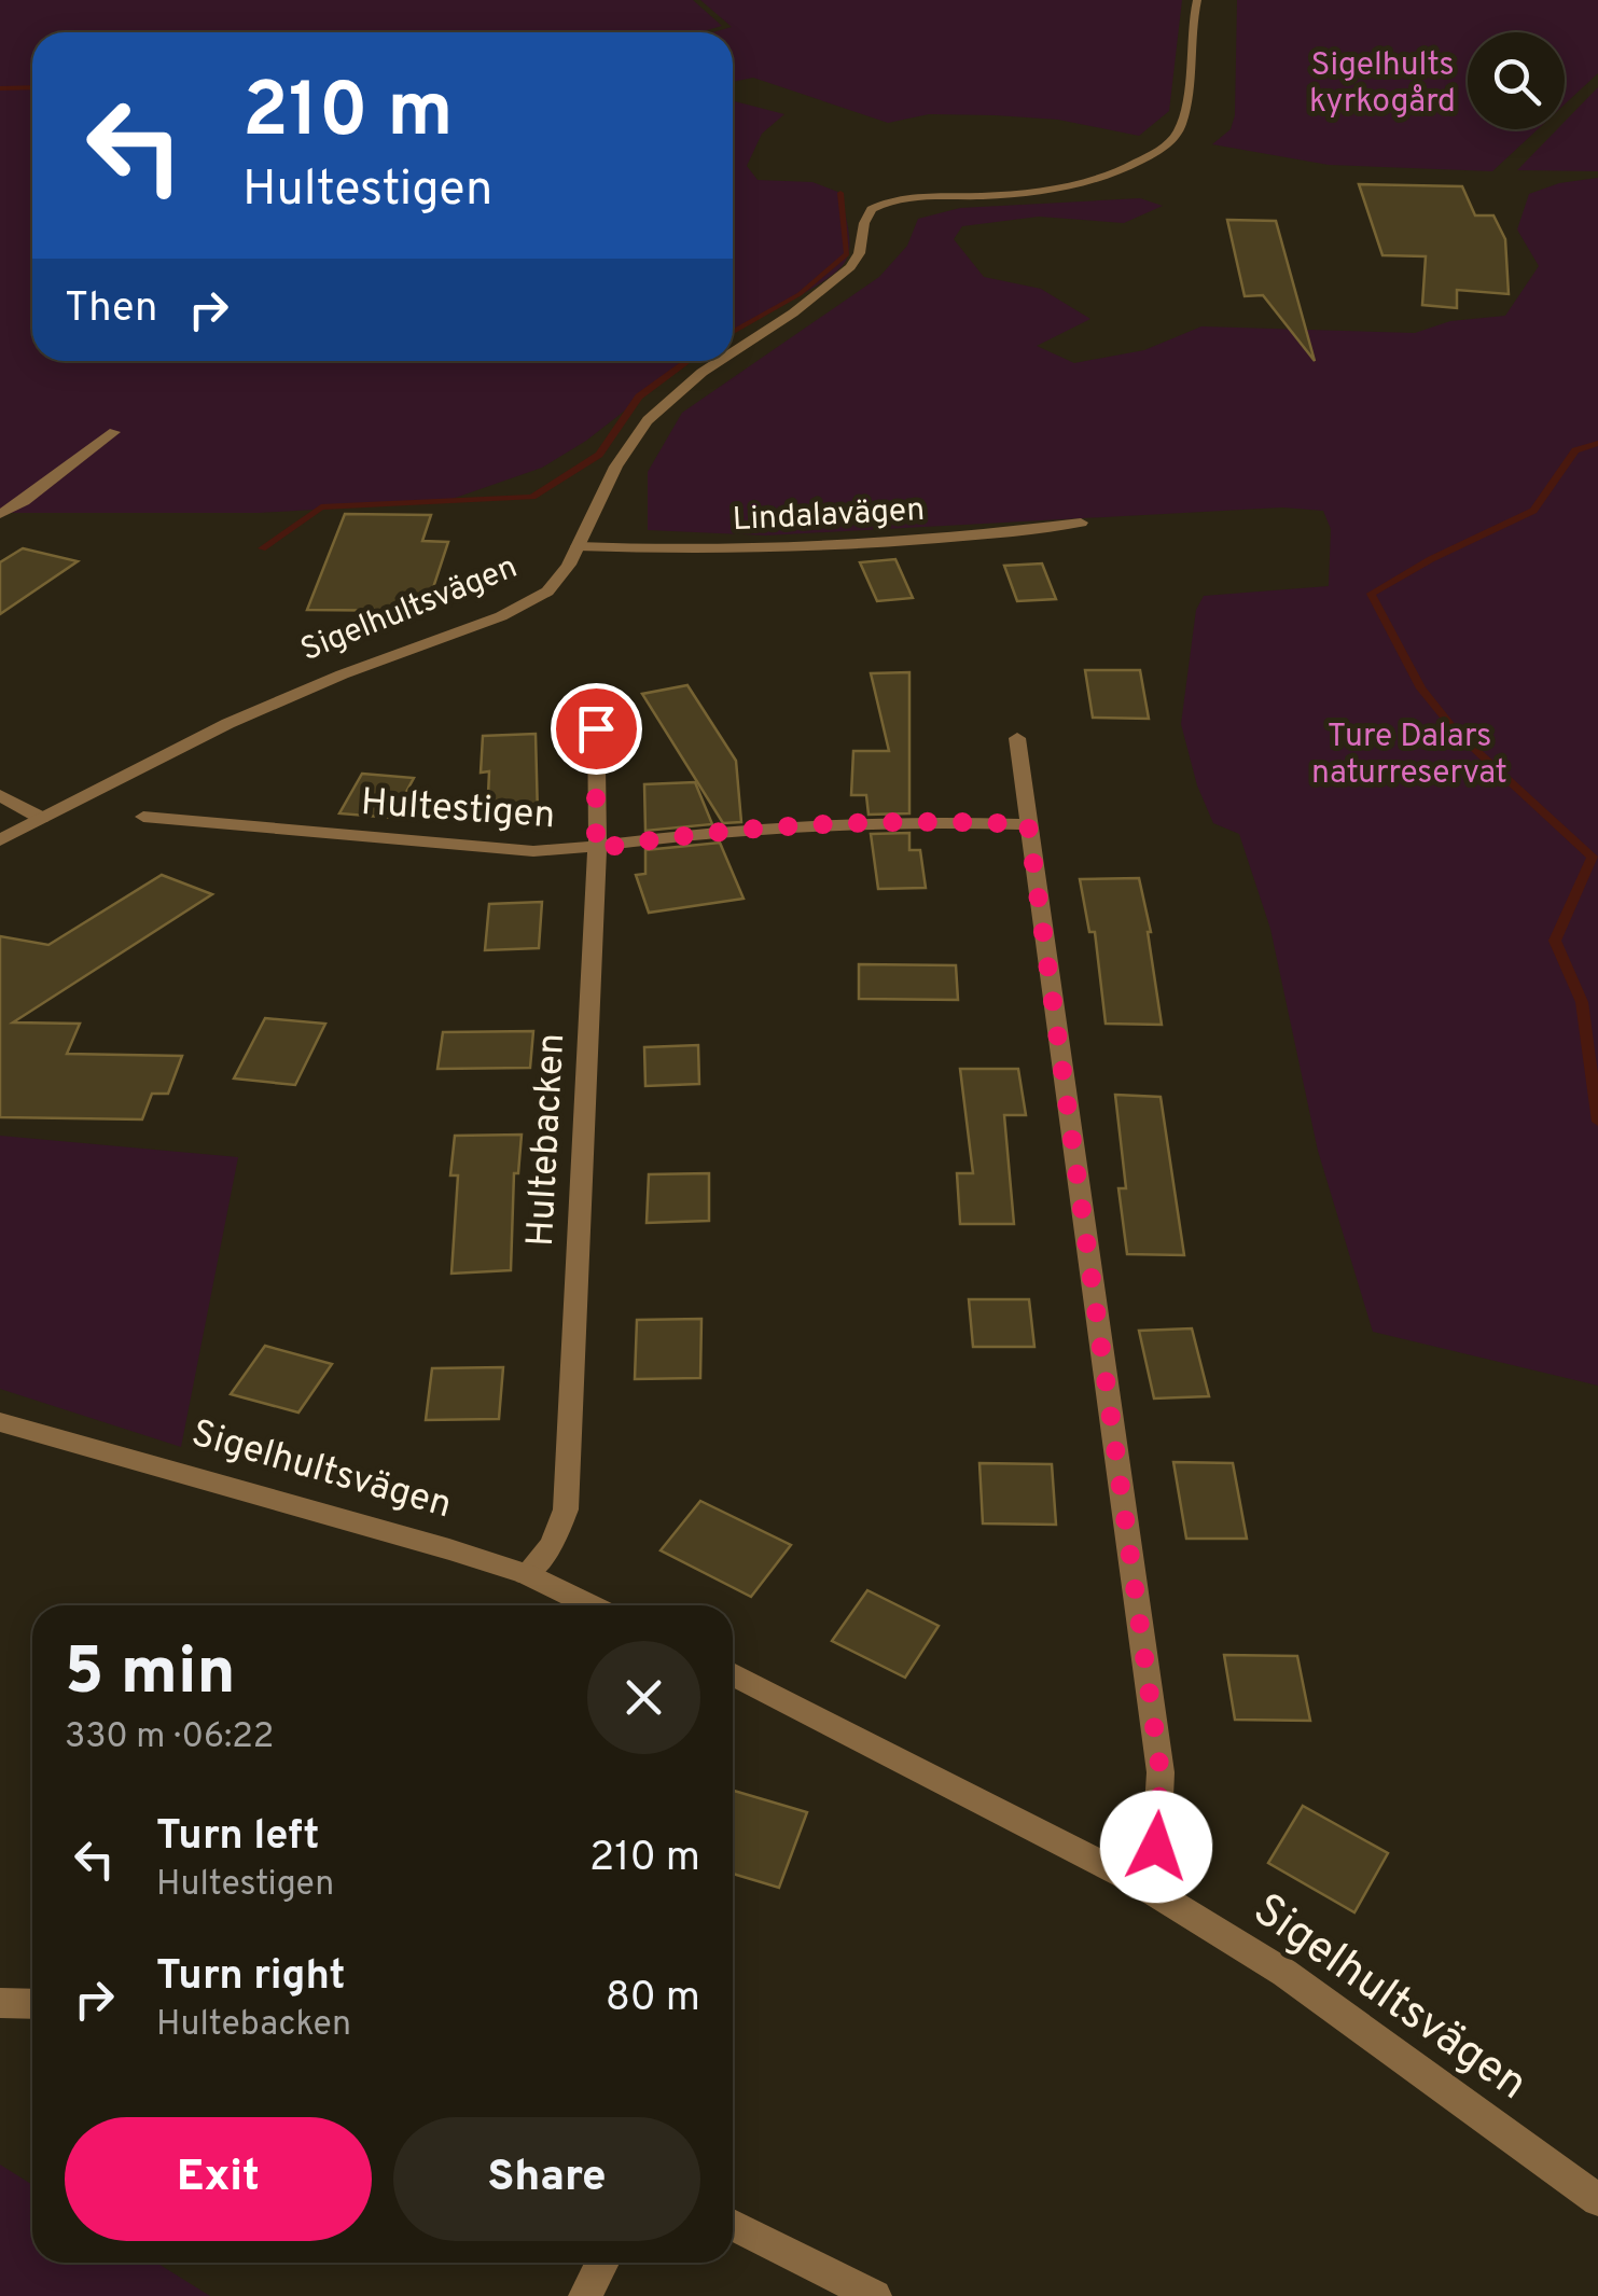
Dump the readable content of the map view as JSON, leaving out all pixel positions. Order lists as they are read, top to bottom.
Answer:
{
  "streets": {
    "street": [
      "Lindalavägen",
      "Sigelhultsvägen",
      "Hultestigen",
      "Hultebacken"
    ]
  },
  "crossings": [
    ["Lindalavägen", "Sigelhultsvägen"],
    ["Sigelhultsvägen", "Hultebacken"],
    ["Hultestigen", "Hultebacken"]
  ],
  "parks": ["Sigelhults kyrkogård", "Ture Dalars naturreservat"],
  "page": {
    "turn": ["210 m", "Hultestigen"],
    "then": "Then",
    "heading": ["5 min", "330 m · 06:22"],
    "list": [
      {
        "name": "Turn left",
        "note": "Hultestigen",
        "value": "210 m"
      },
      {
        "name": "Turn right",
        "note": "Hultebacken",
        "value": "80 m"
      }
    ],
    "buttons": ["Exit", "Share"]
  }
}
